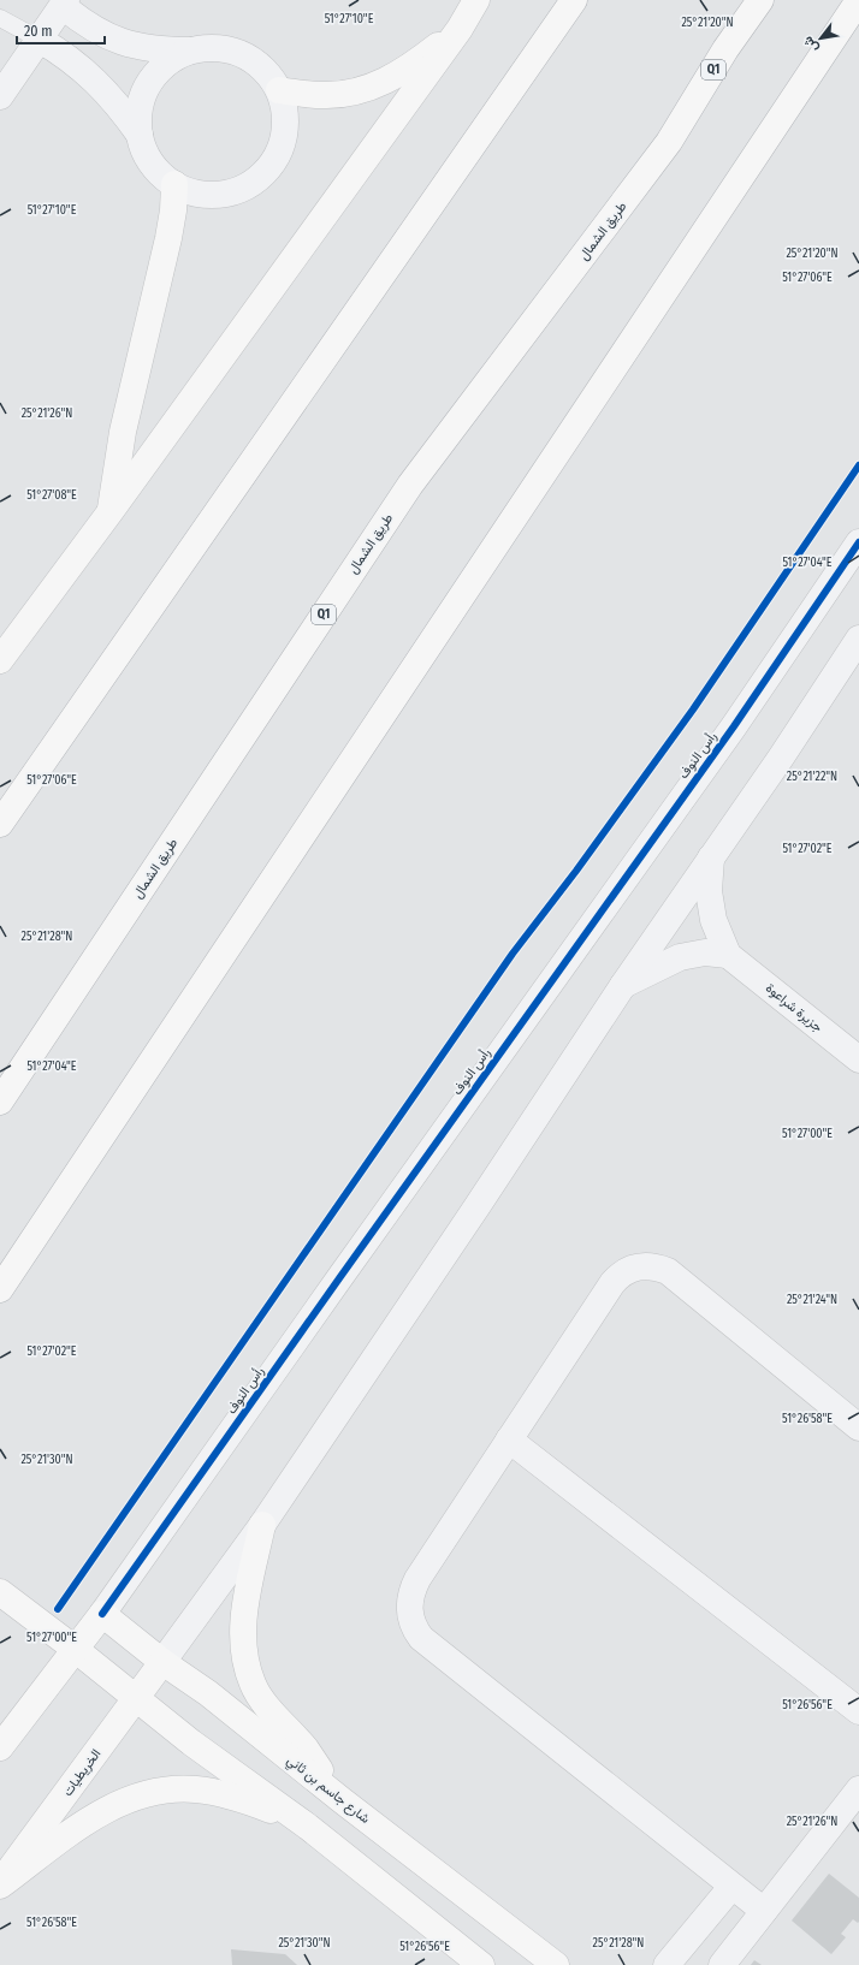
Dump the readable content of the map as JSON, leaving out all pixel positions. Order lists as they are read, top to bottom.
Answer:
{
  "streets": {
    "main road": [
      "Q1",
      "طريق الشمال",
      "الخريطيات",
      "شارع جاسم بن ثاني"
    ],
    "street": ["رأس النوف", "جزيرة شراعوة"]
  },
  "crossings": [
    ["رأس النوف", "شارع جاسم بن ثاني"],
    ["الخريطيات", "شارع جاسم بن ثاني"]
  ],
  "scale_bar": "20 m",
  "north": "bottom left",
  "coordinates": [
    "51°27'10\"E",
    "25°21'20\"N",
    "51°27'06\"E",
    "25°21'26\"N",
    "51°27'08\"E",
    "51°27'04\"E",
    "25°21'22\"N",
    "51°27'02\"E",
    "25°21'28\"N",
    "51°27'00\"E",
    "25°21'24\"N",
    "51°26'58\"E",
    "25°21'30\"N",
    "51°26'56\"E"
  ]
}
